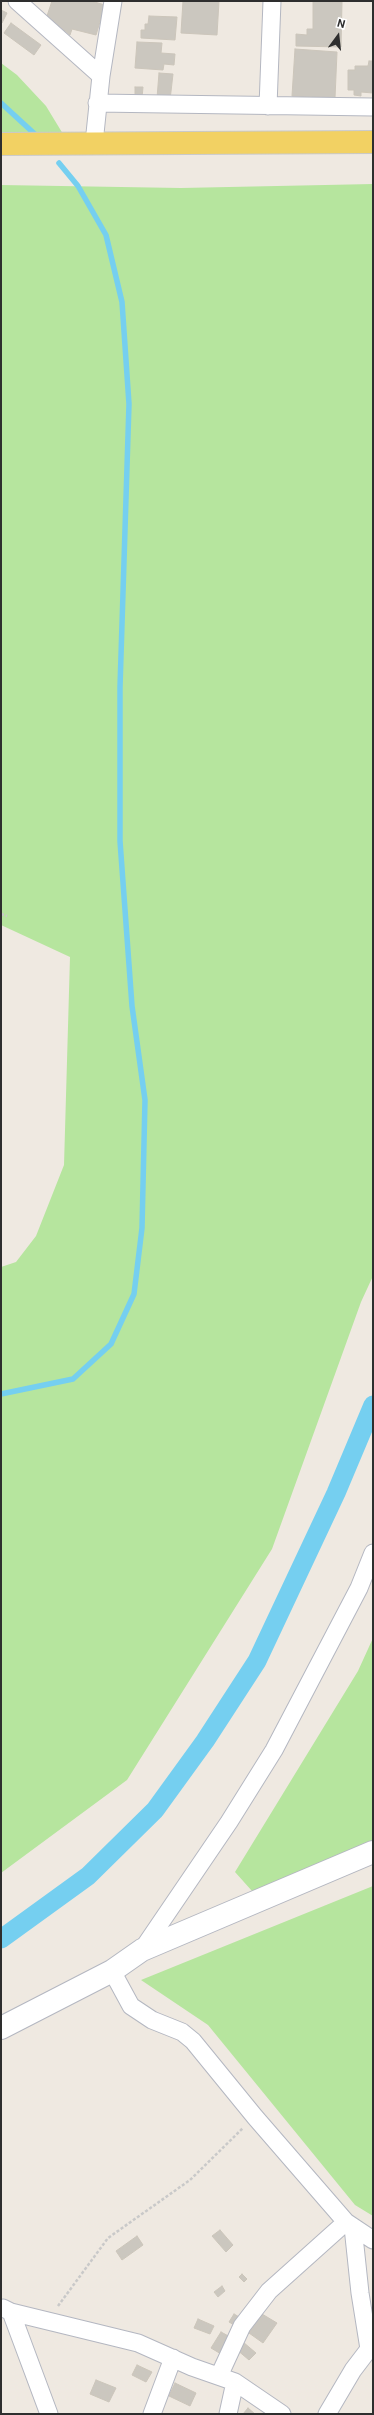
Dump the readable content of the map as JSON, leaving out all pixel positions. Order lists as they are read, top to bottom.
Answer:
{
  "north": "top"
}
